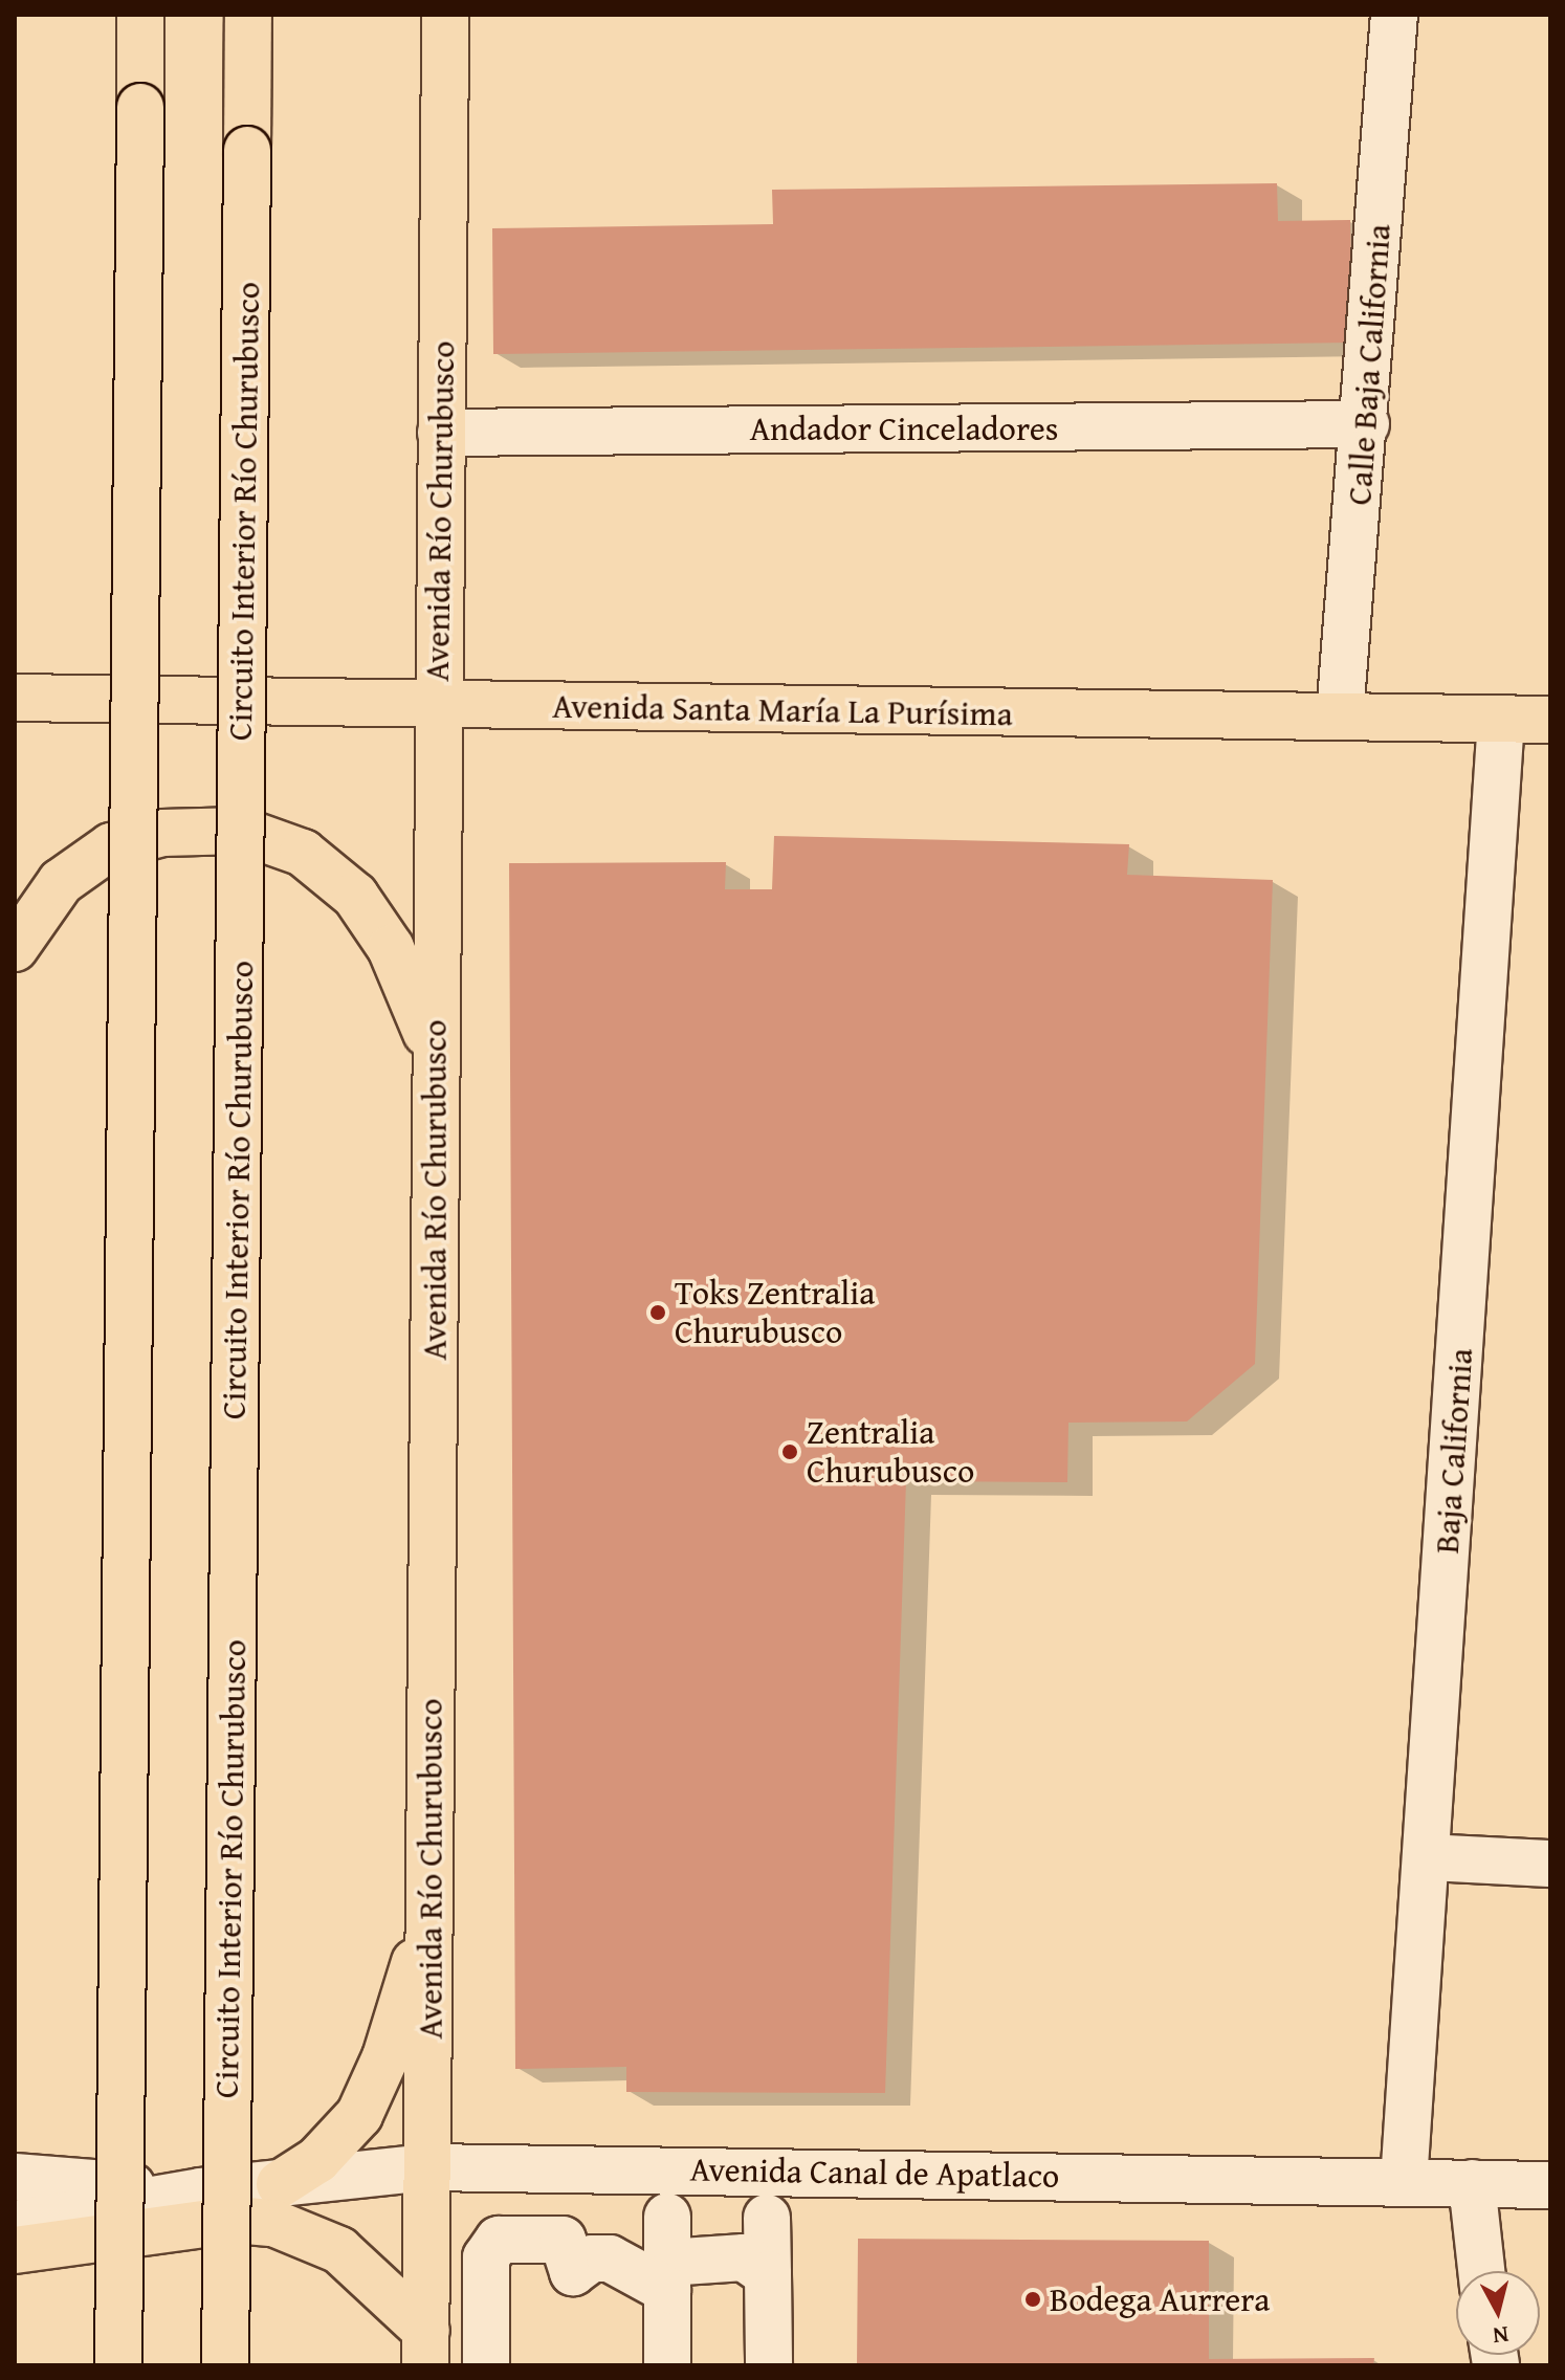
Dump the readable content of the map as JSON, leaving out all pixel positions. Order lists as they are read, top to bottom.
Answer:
{
  "streets": {
    "main road": ["Circuito Interior Río Churubusco", "Avenida Río Churubusco", "Avenida Santa María La Purísima"],
    "street": [
      "Calle Baja California",
      "Andador Cinceladores",
      "Baja California",
      "Avenida Canal de Apatlaco"
    ]
  },
  "crossings": [
    ["Calle Baja California", "Andador Cinceladores"],
    ["Calle Baja California", "Avenida Santa María La Purísima"],
    ["Andador Cinceladores", "Avenida Río Churubusco"],
    ["Avenida Río Churubusco", "Avenida Santa María La Purísima"],
    ["Avenida Río Churubusco", "Avenida Canal de Apatlaco"],
    ["Avenida Santa María La Purísima", "Baja California"],
    ["Baja California", "Avenida Canal de Apatlaco"]
  ],
  "places": ["Toks Zentralia Churubusco", "Zentralia Churubusco", "Bodega Aurrera"],
  "north": "bottom"
}
